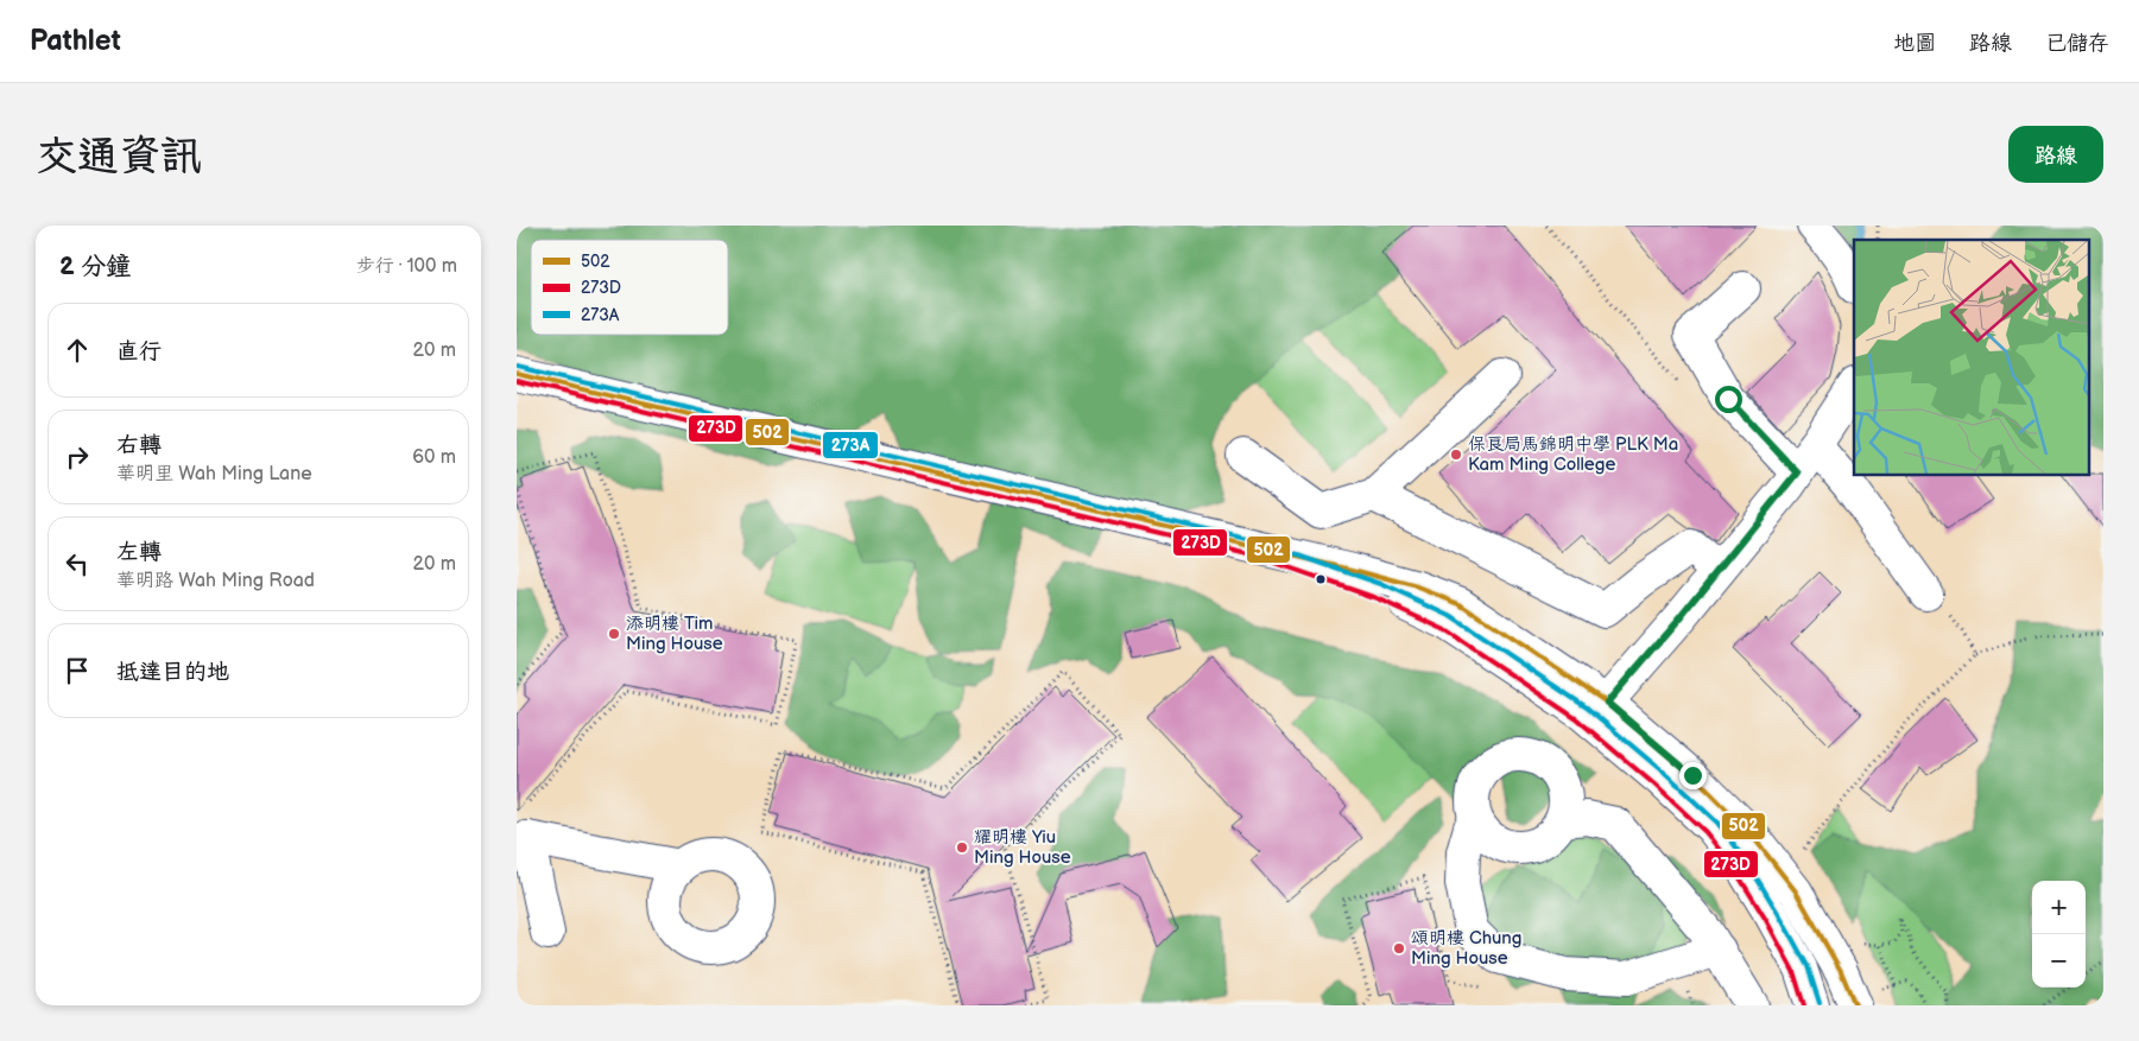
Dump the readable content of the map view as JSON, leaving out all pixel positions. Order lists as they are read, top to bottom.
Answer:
{
  "places": [
    "保良局馬錦明中學 PLK Ma Kam Ming College",
    "添明樓 Tim Ming House",
    "耀明樓 Yiu Ming House",
    "頌明樓 Chung Ming House"
  ],
  "lines": ["transit line 273A", "transit line 502", "transit line 273D"],
  "legend": ["502", "273D", "273A"],
  "page": {
    "header": "Pathlet",
    "nav": ["地圖", "路線", "已儲存"],
    "buttons": "路線",
    "title": "交通資訊",
    "heading": ["2 分鐘", "步行 · 100 m"],
    "list": [
      ["直行", "20 m"],
      ["右轉", "華明里 Wah Ming Lane", "60 m"],
      ["左轉", "華明路 Wah Ming Road", "20 m"],
      "抵達目的地"
    ],
    "map_buttons": ["+", "−"]
  }
}
